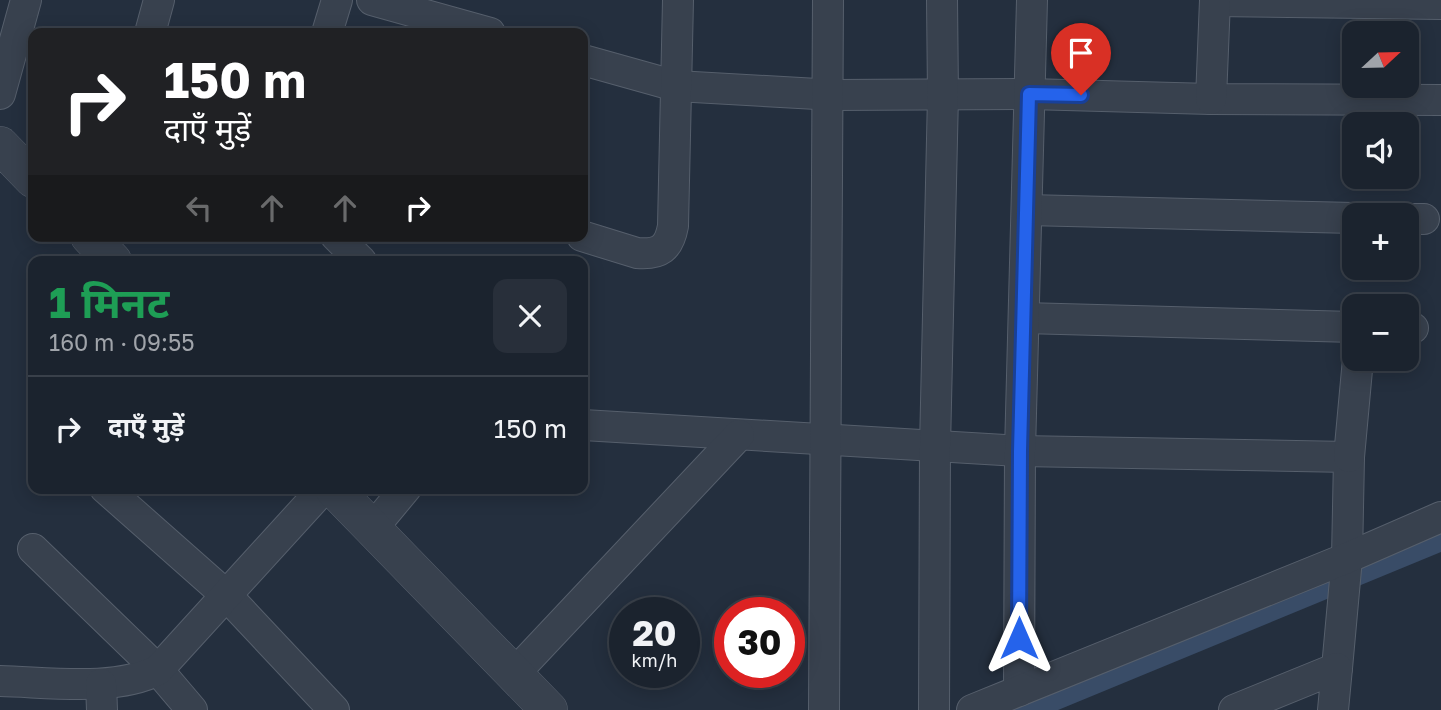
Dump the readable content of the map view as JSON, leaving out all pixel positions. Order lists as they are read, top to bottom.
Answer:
{
  "north": "right",
  "page": {
    "map_buttons": ["+", "−"],
    "turn": ["150 m", "दाएँ मुड़ें"],
    "heading": ["1 मिनट", "160 m · 09:55"],
    "list": [
      {
        "name": "दाएँ मुड़ें",
        "value": "150 m"
      }
    ],
    "speed": "20 km/h",
    "limit": "30"
  }
}
